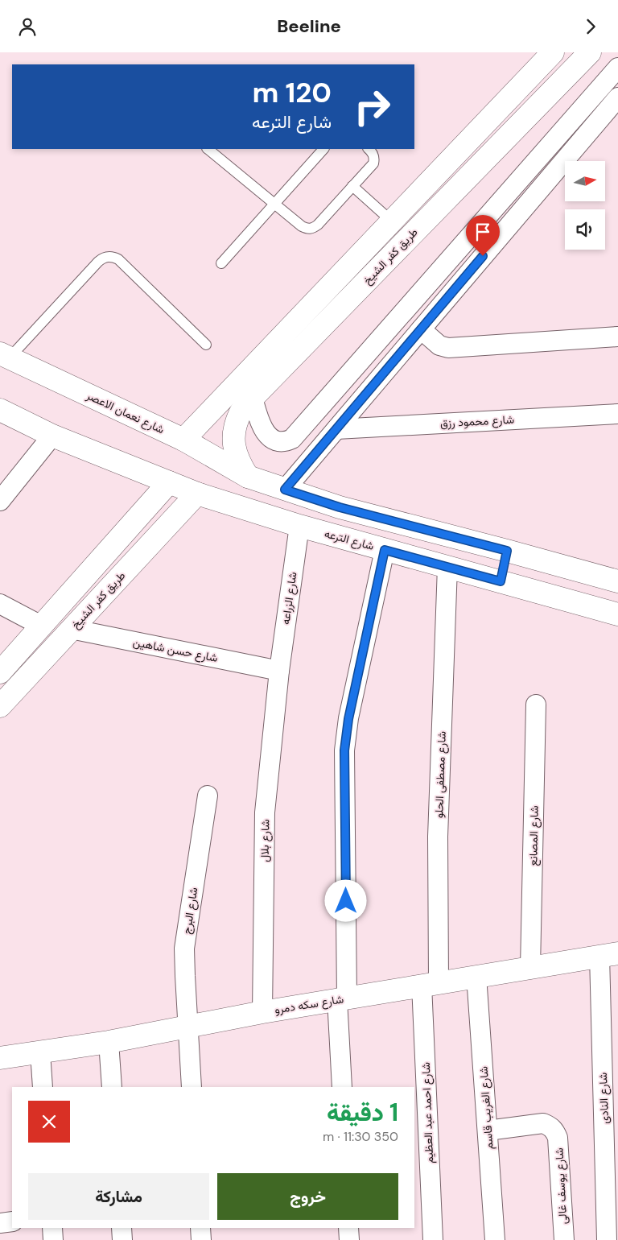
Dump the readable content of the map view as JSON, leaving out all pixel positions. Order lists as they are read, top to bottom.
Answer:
{
  "streets": {
    "main road": [
      "طريق كفر الشيخ",
      "شارع نعمان الاعصر",
      "شارع الترعه",
      "شارع سكه دمرو"
    ],
    "street": [
      "شارع محمود رزق",
      "شارع الزراعه",
      "شارع حسن شاهين",
      "شارع مصطفى الحلو",
      "شارع المصانع",
      "شارع بلال",
      "شارع البرج",
      "شارع النادى",
      "شارع الغريب قاسم",
      "شارع احمد عبد العظيم",
      "شارع يوسف غالى"
    ]
  },
  "crossings": [
    ["طريق كفر الشيخ", "شارع نعمان الاعصر"],
    ["طريق كفر الشيخ", "شارع الترعه"],
    ["طريق كفر الشيخ", "شارع حسن شاهين"],
    ["شارع الترعه", "شارع الزراعه"],
    ["شارع الترعه", "شارع مصطفى الحلو"],
    ["شارع الزراعه", "شارع حسن شاهين"],
    ["شارع الزراعه", "شارع بلال"],
    ["شارع حسن شاهين", "شارع بلال"],
    ["شارع مصطفى الحلو", "شارع سكه دمرو"],
    ["شارع مصطفى الحلو", "شارع احمد عبد العظيم"],
    ["شارع المصانع", "شارع سكه دمرو"],
    ["شارع بلال", "شارع سكه دمرو"],
    ["شارع البرج", "شارع سكه دمرو"],
    ["شارع سكه دمرو", "شارع النادى"],
    ["شارع سكه دمرو", "شارع الغريب قاسم"],
    ["شارع سكه دمرو", "شارع احمد عبد العظيم"],
    ["شارع الغريب قاسم", "شارع يوسف غالى"]
  ],
  "north": "right",
  "page": {
    "header": "Beeline",
    "turn": ["120 m", "شارع الترعه"],
    "heading": ["1 دقيقة", "350 m · 11:30"],
    "buttons": ["خروج", "مشاركة"]
  }
}
